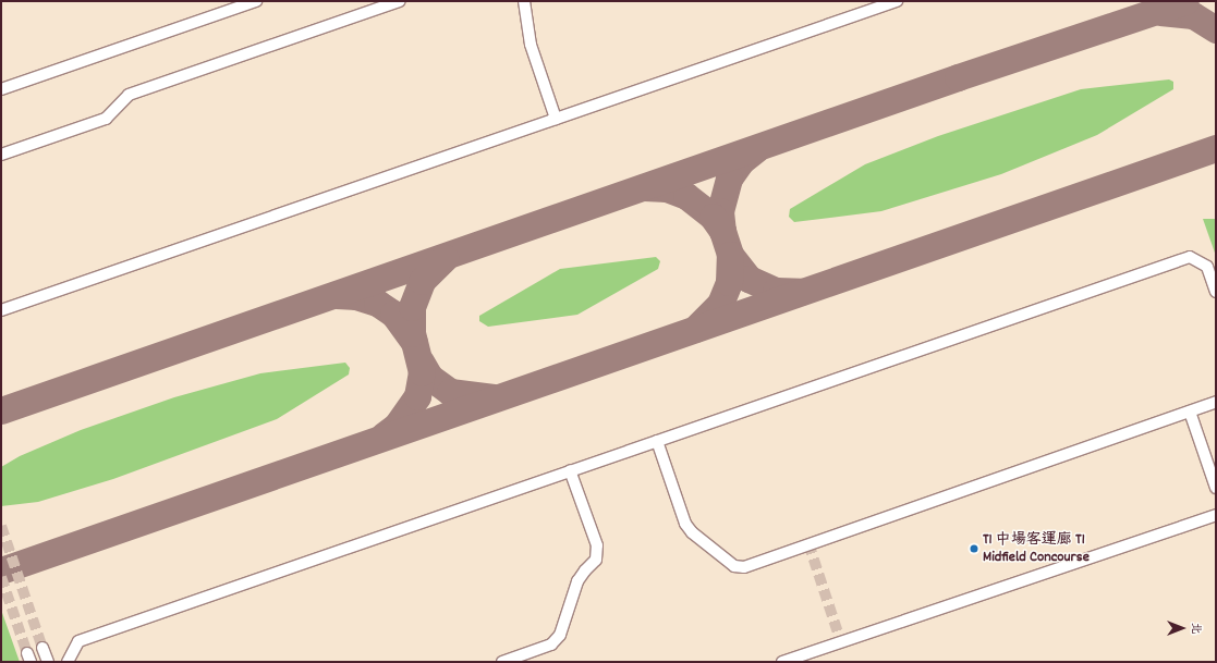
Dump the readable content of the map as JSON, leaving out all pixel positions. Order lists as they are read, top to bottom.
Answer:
{
  "places": ["T1 中場客運廊 T1 Midfield Concourse"],
  "north": "right"
}
